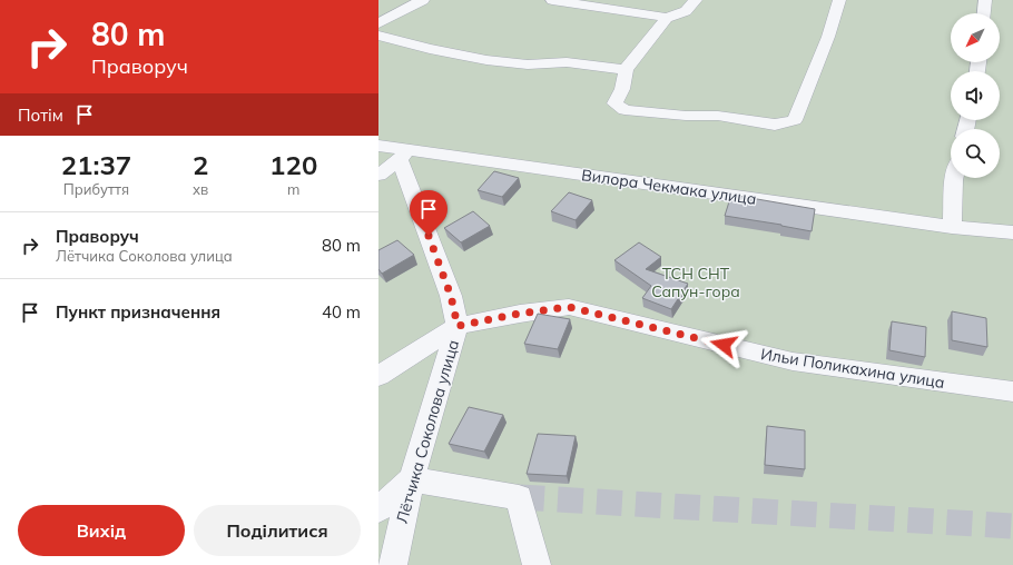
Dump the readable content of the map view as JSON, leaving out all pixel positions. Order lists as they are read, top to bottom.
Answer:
{
  "streets": {
    "street": ["Вилора Чекмака улица", "Ильи Поликахина улица", "Лётчика Соколова улица"]
  },
  "crossings": [
    ["Вилора Чекмака улица", "Лётчика Соколова улица"],
    ["Ильи Поликахина улица", "Лётчика Соколова улица"]
  ],
  "parks": ["ТСН СНТ Сапун-гора"],
  "north": "bottom left",
  "page": {
    "turn": ["80 m", "Праворуч"],
    "then": "Потім",
    "eta": [
      "21:37",
      "Прибуття",
      "2",
      "хв",
      "120",
      "m"
    ],
    "list": [
      {
        "name": "Праворуч",
        "note": "Лётчика Соколова улица",
        "value": "80 m"
      },
      {
        "name": "Пункт призначення",
        "value": "40 m"
      }
    ],
    "buttons": ["Вихід", "Поділитися"]
  }
}
